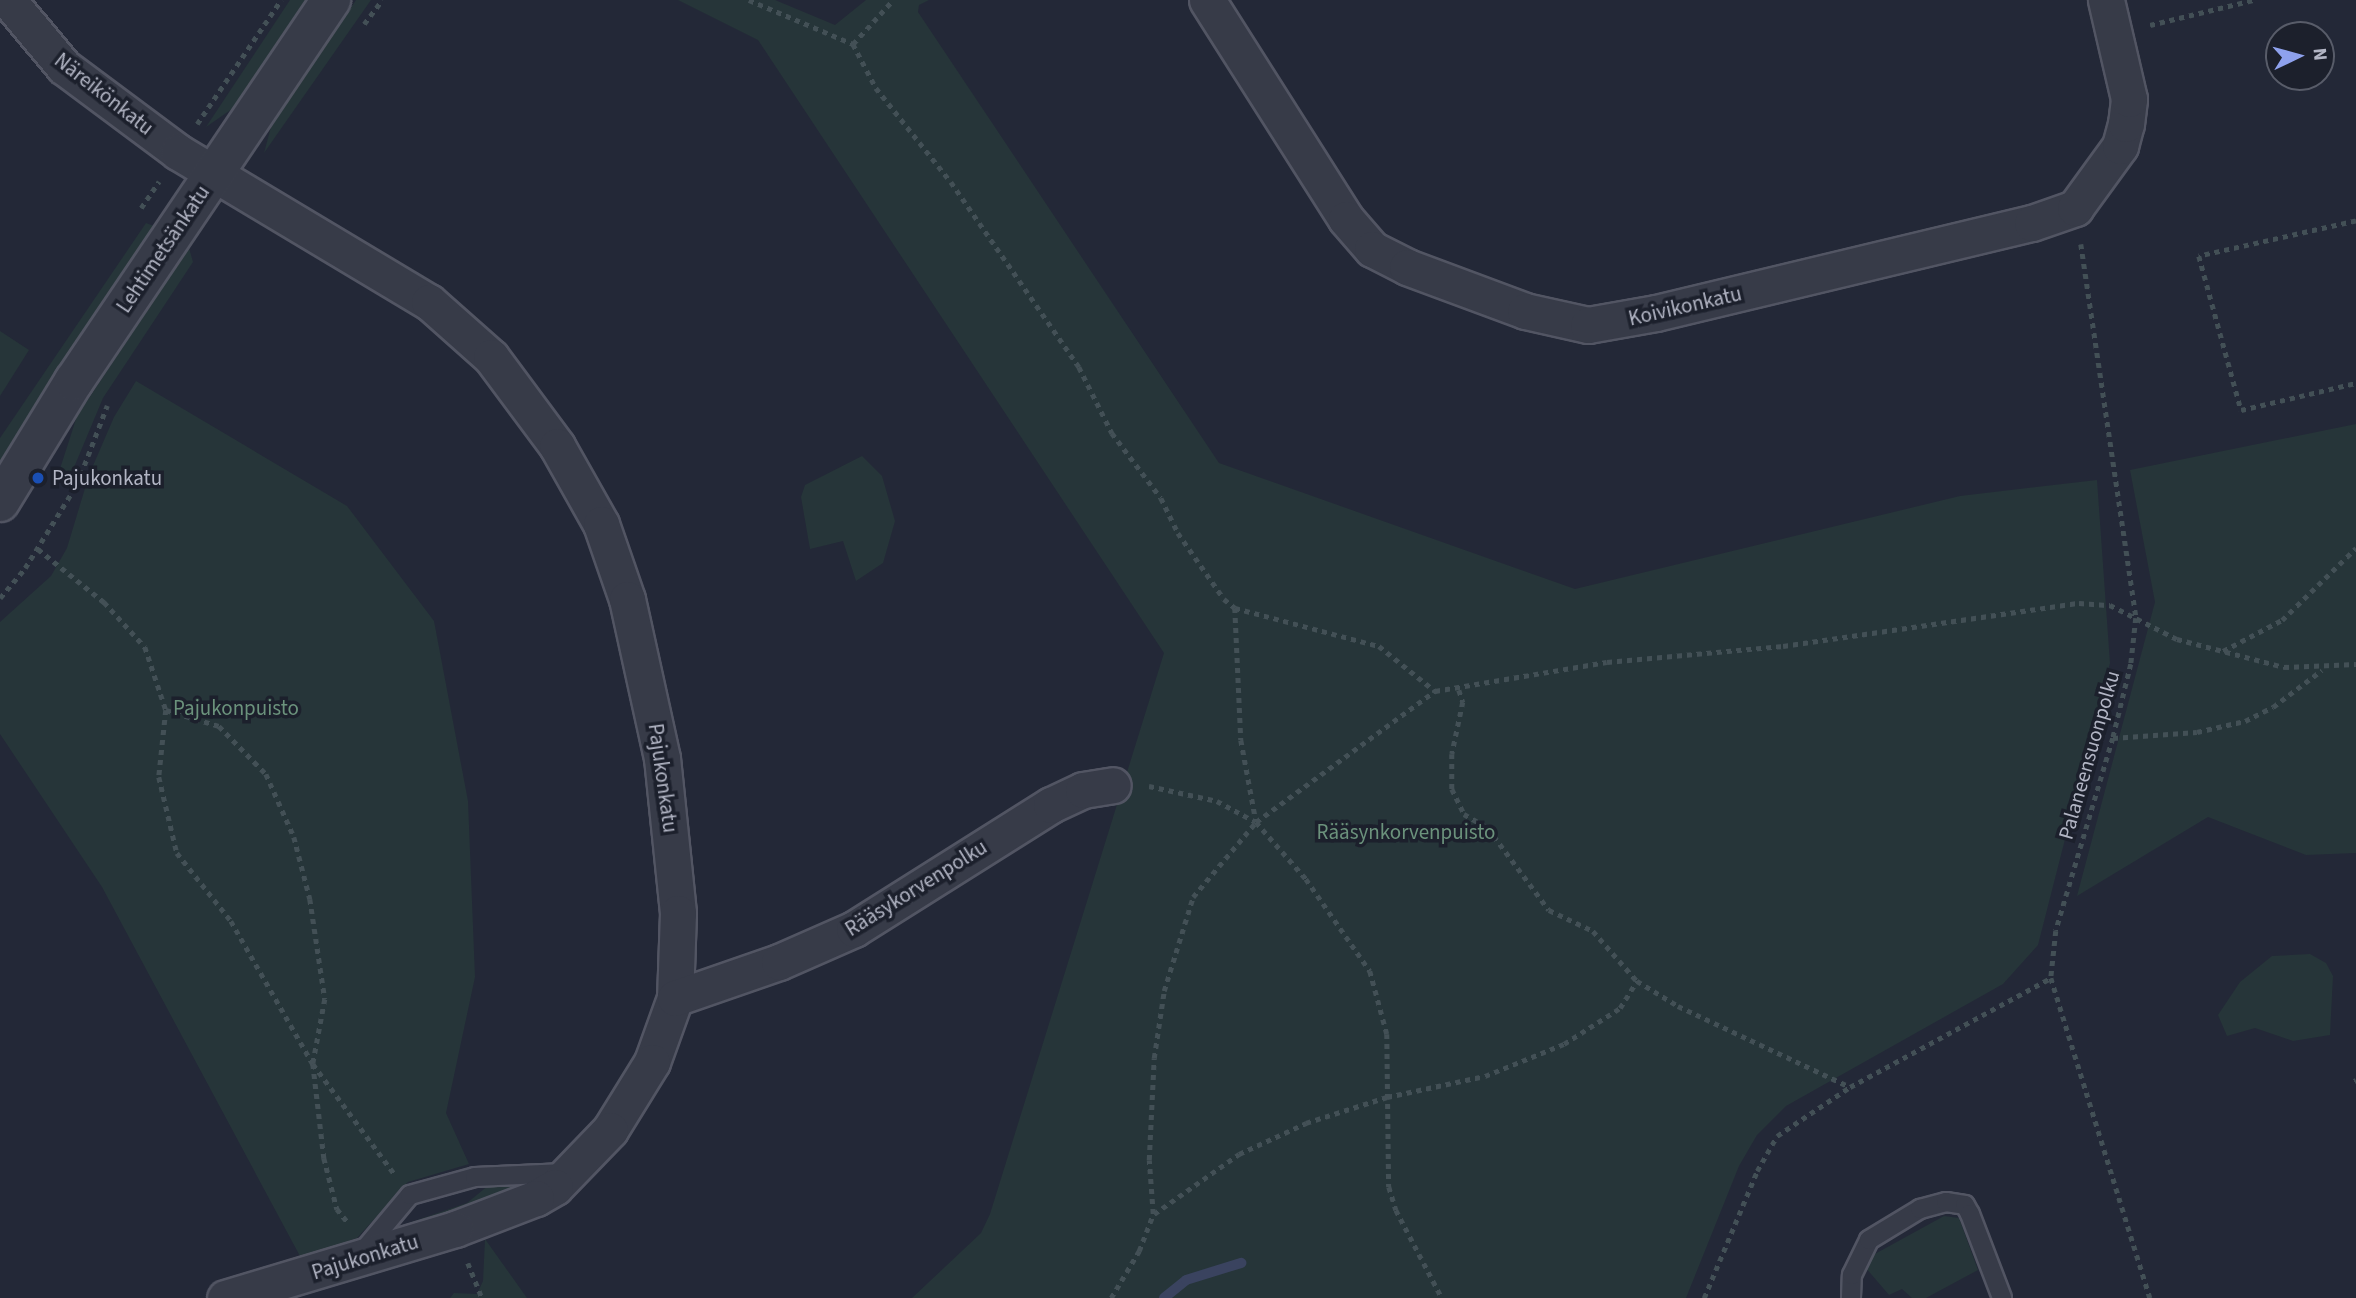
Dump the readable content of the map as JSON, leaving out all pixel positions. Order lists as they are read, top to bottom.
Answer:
{
  "streets": {
    "street": [
      "Näreikönkatu",
      "Lehtimetsänkatu",
      "Koivikonkatu",
      "Pajukonkatu",
      "Rääsykorvenpolku"
    ],
    "path": ["Palaneensuonpolku"]
  },
  "crossings": [
    ["Näreikönkatu", "Lehtimetsänkatu"],
    ["Näreikönkatu", "Pajukonkatu"],
    ["Lehtimetsänkatu", "Pajukonkatu"],
    ["Koivikonkatu", "Palaneensuonpolku"],
    ["Pajukonkatu", "Rääsykorvenpolku"]
  ],
  "parks": ["Pajukonpuisto", "Rääsynkorvenpuisto"],
  "places": ["Pajukonkatu"],
  "north": "right"
}
